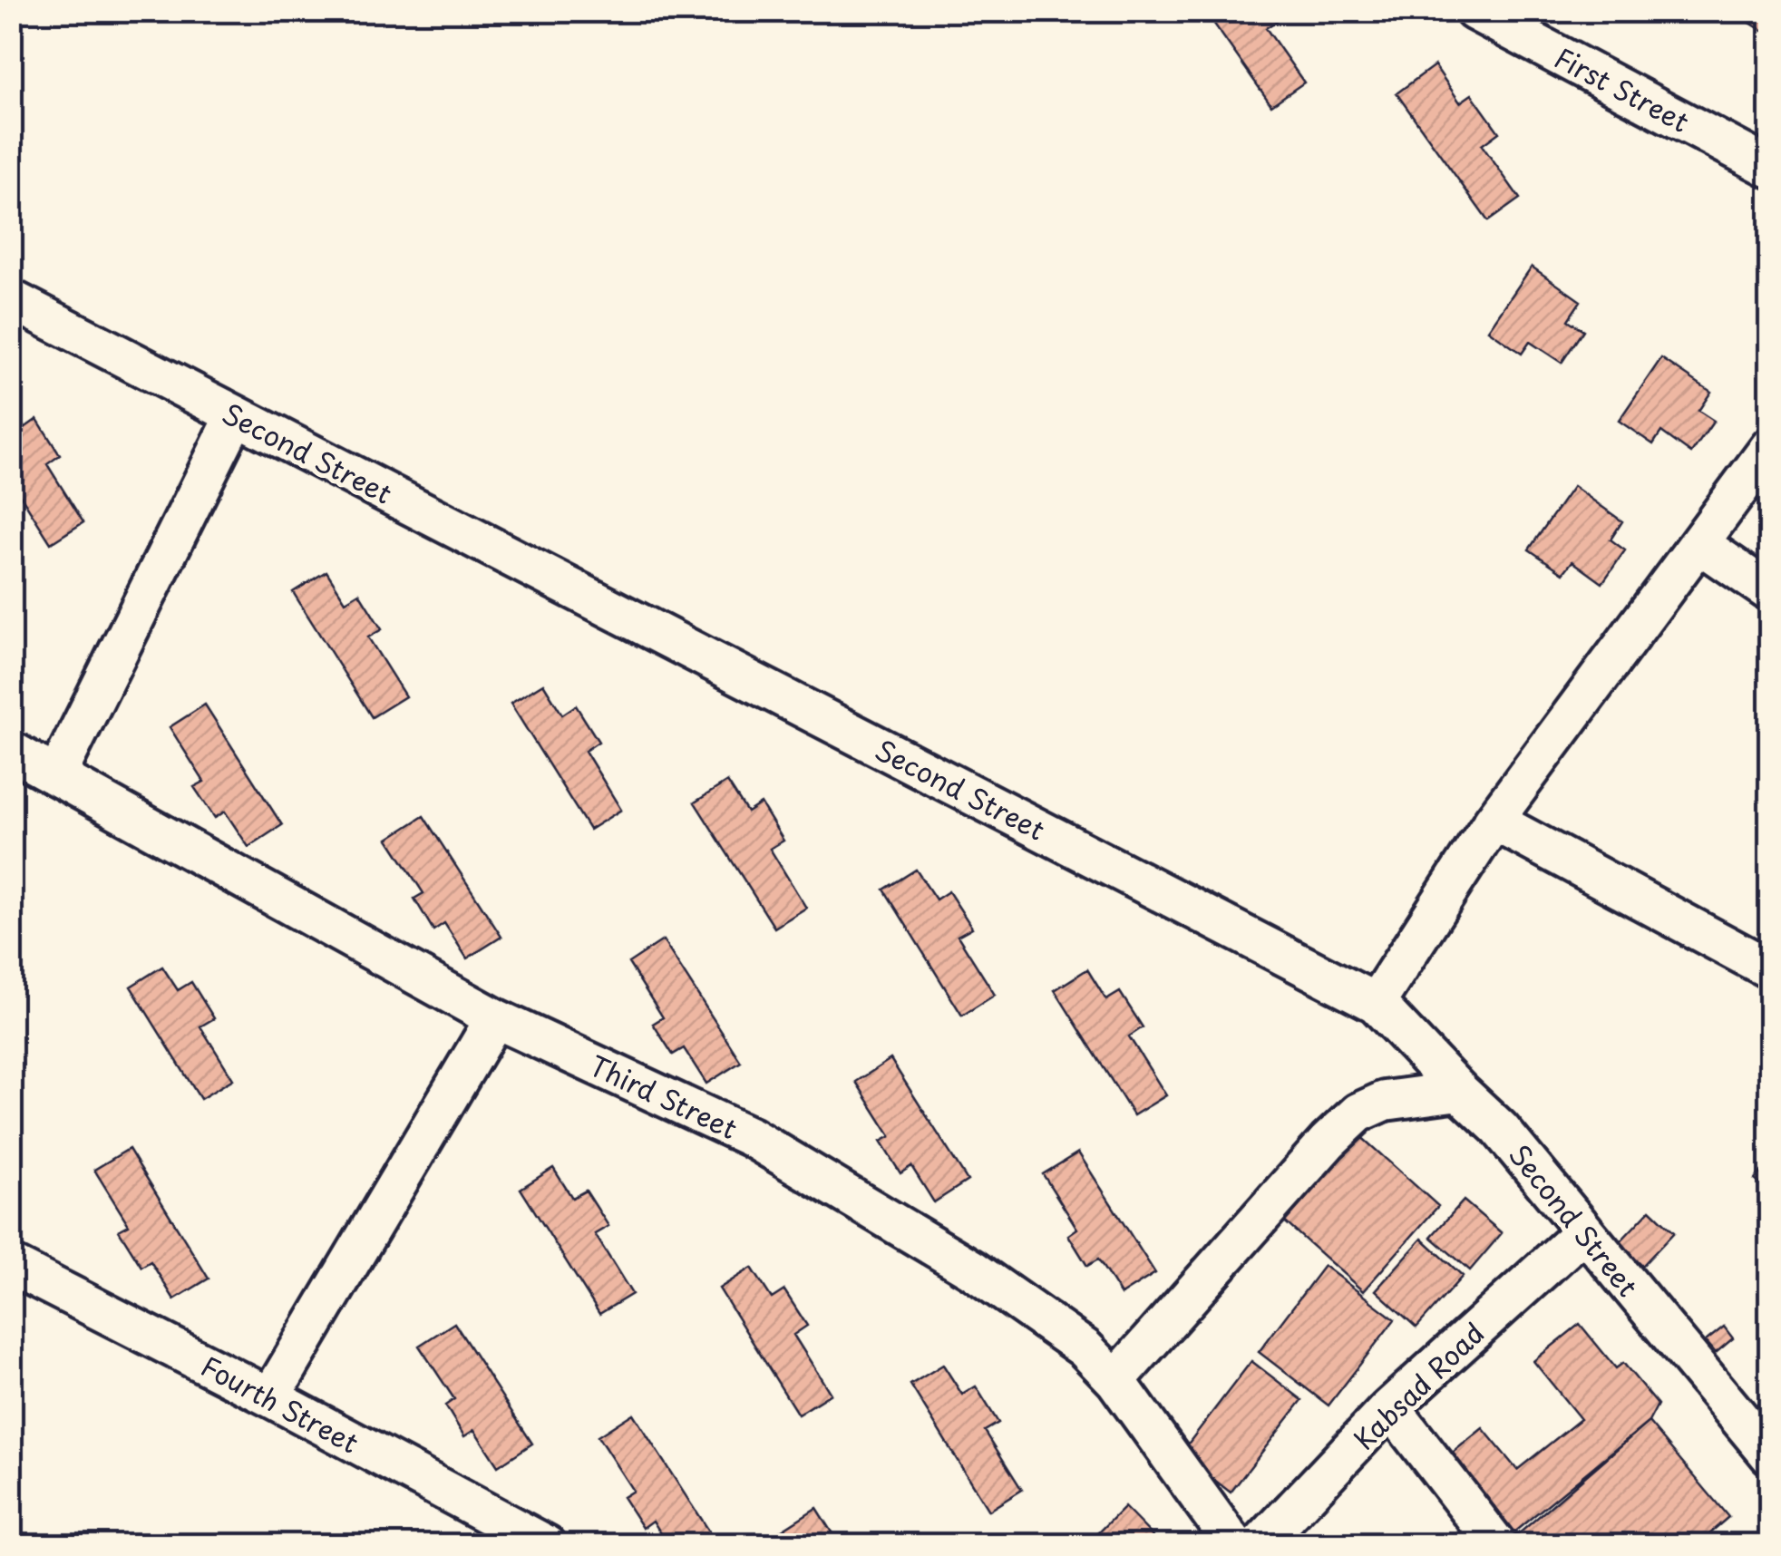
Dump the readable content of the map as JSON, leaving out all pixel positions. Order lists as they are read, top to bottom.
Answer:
{
  "streets": {
    "street": [
      "First Street",
      "Second Street",
      "Third Street",
      "Kabsad Road",
      "Fourth Street"
    ]
  },
  "crossings": [
    ["Second Street", "Kabsad Road"],
    ["Third Street", "Kabsad Road"]
  ]
}
